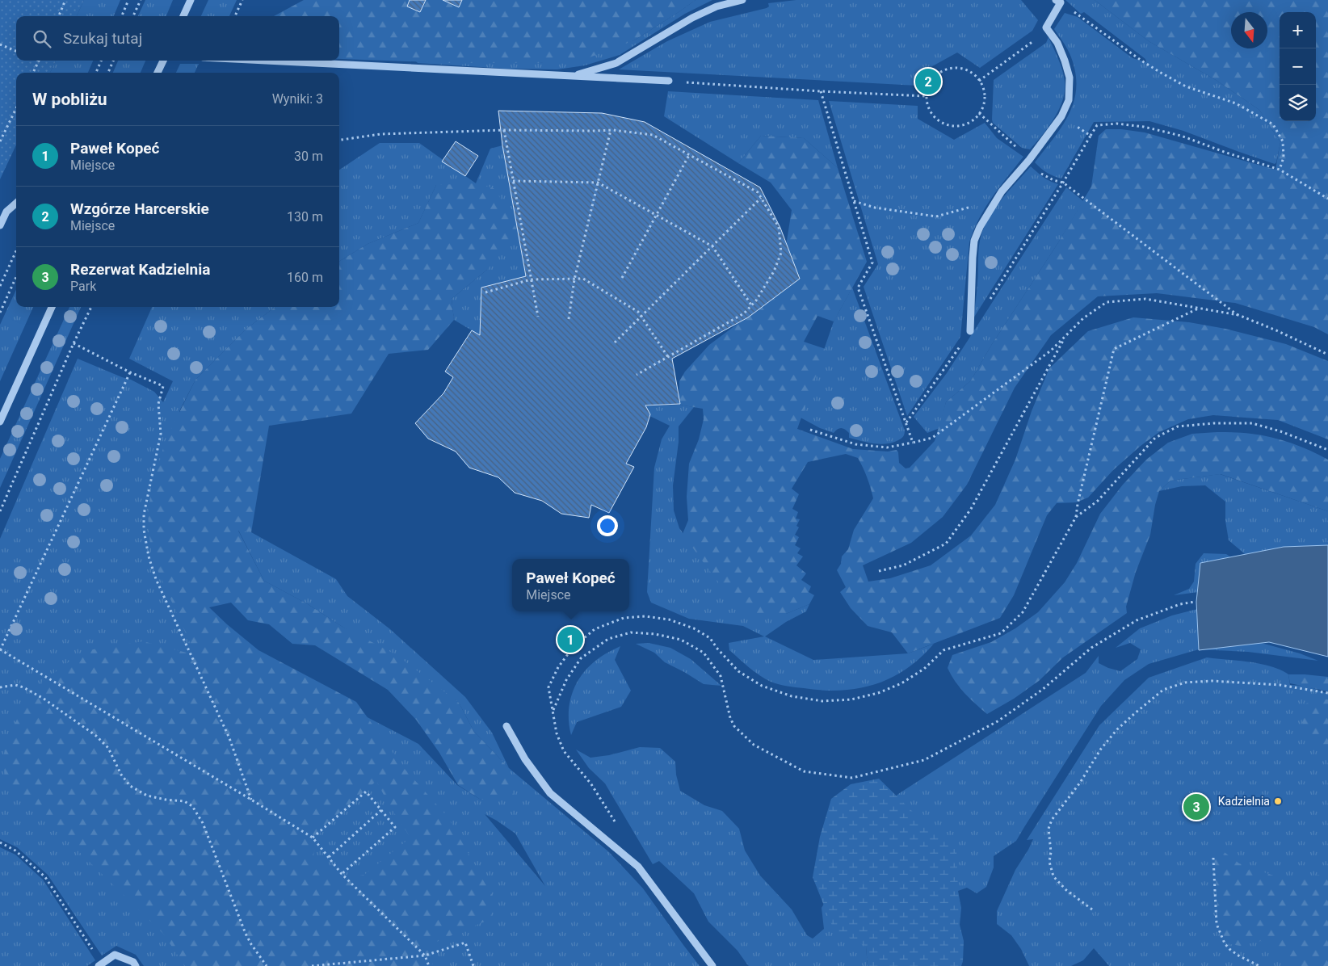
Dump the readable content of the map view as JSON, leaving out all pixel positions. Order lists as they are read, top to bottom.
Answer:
{
  "places": ["Kadzielnia"],
  "north": "bottom",
  "page": {
    "map_buttons": ["+", "−"],
    "search": "Szukaj tutaj",
    "pins": ["2", "1", "3"],
    "heading": ["W pobliżu", "Wyniki: 3"],
    "list": [
      {
        "mark": "1",
        "name": "Paweł Kopeć",
        "note": "Miejsce",
        "value": "30 m"
      },
      {
        "mark": "2",
        "name": "Wzgórze Harcerskie",
        "note": "Miejsce",
        "value": "130 m"
      },
      {
        "mark": "3",
        "name": "Rezerwat Kadzielnia",
        "note": "Park",
        "value": "160 m"
      }
    ],
    "popup": ["Paweł Kopeć", "Miejsce"]
  }
}
